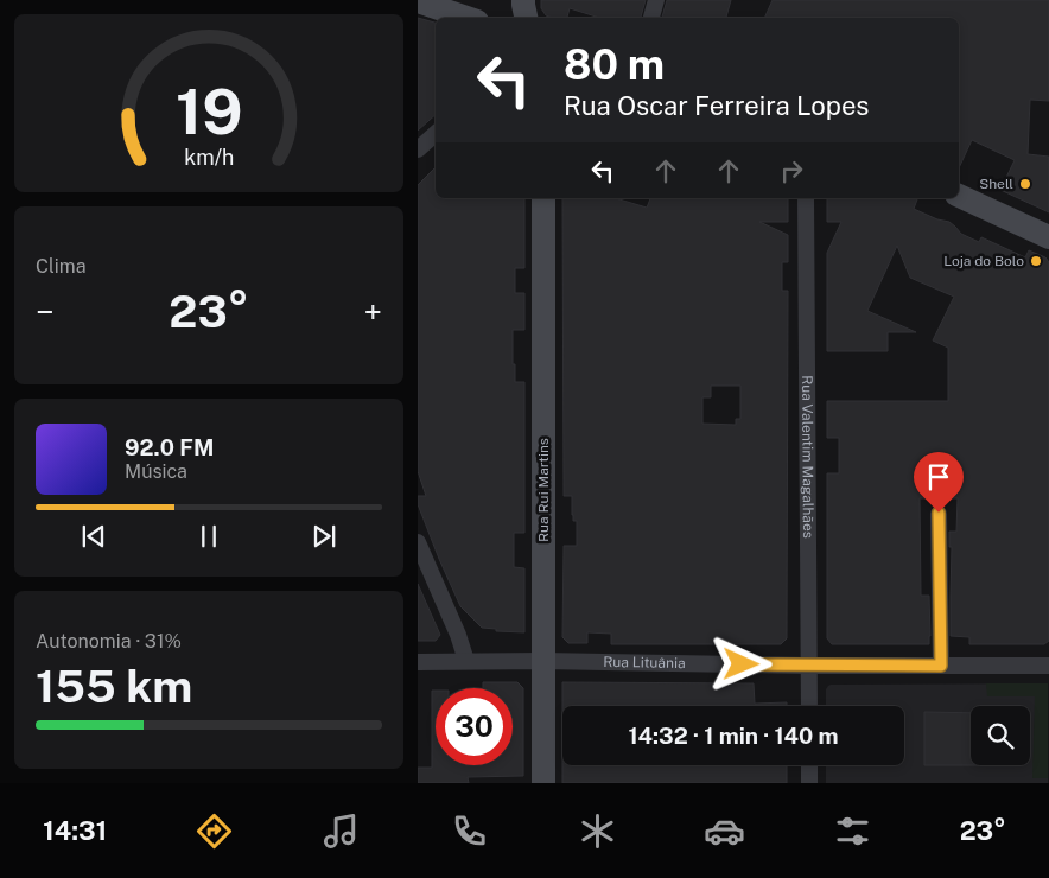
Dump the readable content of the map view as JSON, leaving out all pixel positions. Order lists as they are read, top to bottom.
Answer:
{
  "streets": {
    "main road": ["Rua Rui Martins"],
    "street": ["Rua Valentim Magalhães", "Rua Lituânia"]
  },
  "crossings": [
    ["Rua Valentim Magalhães", "Rua Lituânia"],
    ["Rua Rui Martins", "Rua Lituânia"]
  ],
  "places": ["Shell", "Loja do Bolo"],
  "page": {
    "turn": ["80 m", "Rua Oscar Ferreira Lopes"],
    "tile": [
      "Clima",
      ["Autonomia · 31%", "155 km"]
    ],
    "heat": ["−", "23°", "+"],
    "song": ["92.0 FM", "Música"],
    "limit": "30",
    "trip": "14:32 · 1 min · 140 m",
    "tabs": ["14:31", "23°"],
    "gauge": ["19", "km/h"]
  }
}
